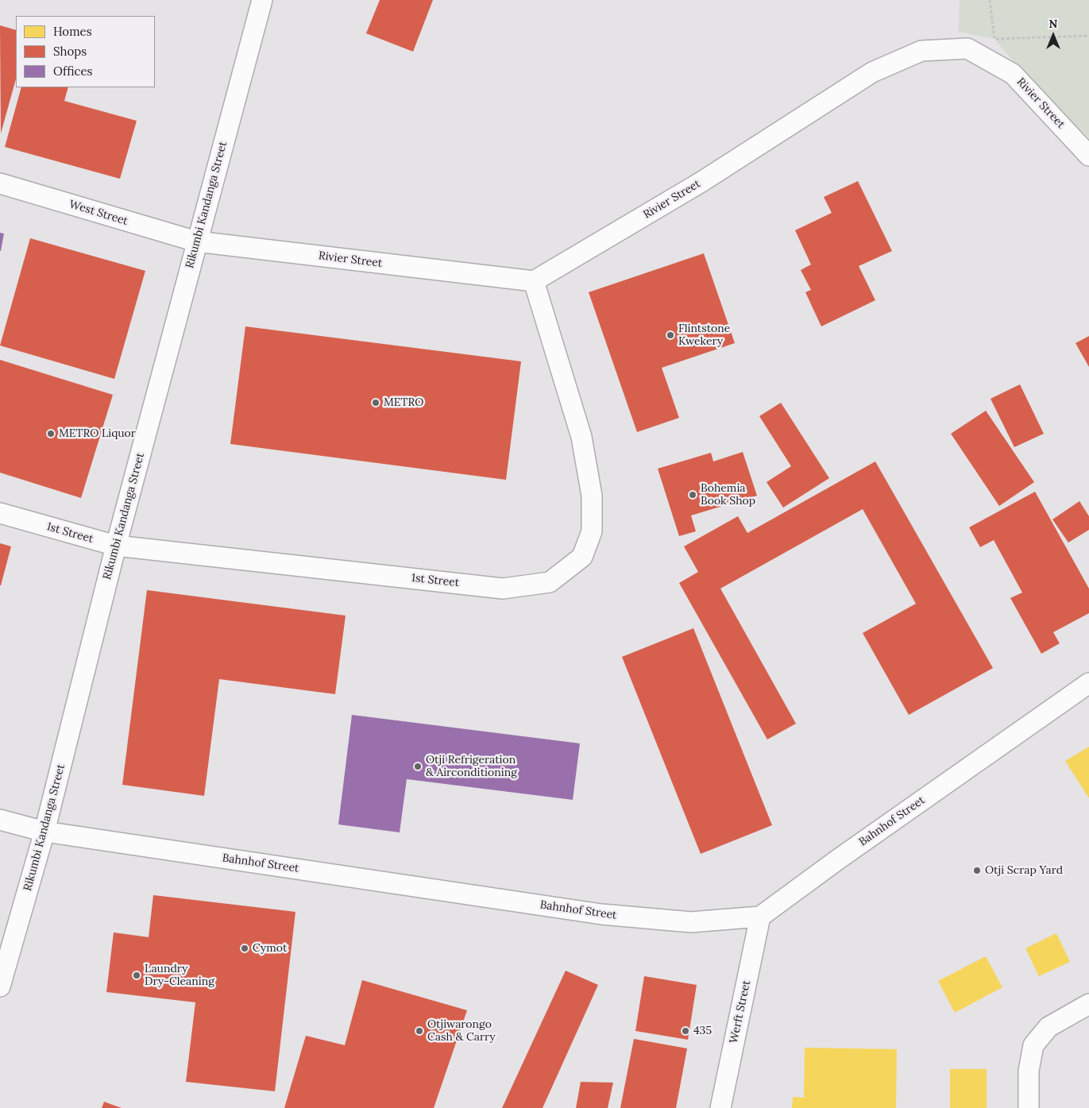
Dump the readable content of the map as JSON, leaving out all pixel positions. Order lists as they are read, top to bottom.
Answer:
{
  "streets": {
    "street": [
      "Rivier Street",
      "Rikumbi Kandanga Street",
      "West Street",
      "1st Street",
      "Bahnhof Street",
      "Werft Street"
    ]
  },
  "crossings": [
    ["Rivier Street", "Rikumbi Kandanga Street"],
    ["Rivier Street", "West Street"],
    ["Rivier Street", "1st Street"],
    ["Rikumbi Kandanga Street", "West Street"],
    ["Rikumbi Kandanga Street", "1st Street"],
    ["Rikumbi Kandanga Street", "Bahnhof Street"],
    ["Bahnhof Street", "Werft Street"]
  ],
  "places": [
    "Flintstone Kwekery",
    "METRO",
    "METRO Liquor",
    "Bohemia Book Shop",
    "Otji Refrigeration & Airconditioning",
    "Otji Scrap Yard",
    "Cymot",
    "Laundry Dry-Cleaning",
    "Otjiwarongo Cash & Carry",
    "435"
  ],
  "legend": ["Homes", "Shops", "Offices"],
  "north": "top"
}
